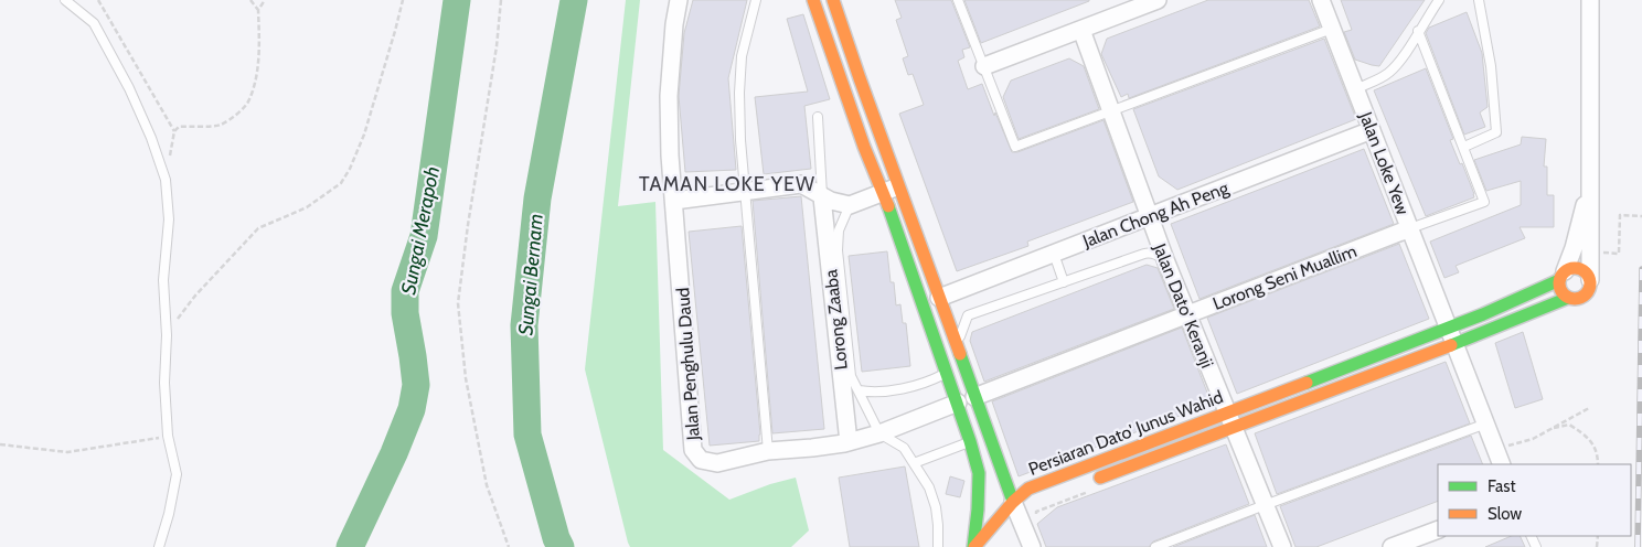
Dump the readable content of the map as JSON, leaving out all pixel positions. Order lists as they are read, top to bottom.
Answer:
{
  "streets": {
    "main road": ["Persiaran Dato' Junus Wahid"],
    "street": [
      "Jalan Loke Yew",
      "Jalan Chong Ah Peng",
      "Lorong Seni Muallim",
      "Jalan Dato' Keranji",
      "Lorong Zaaba",
      "Jalan Penghulu Daud"
    ]
  },
  "crossings": [
    ["Jalan Loke Yew", "Jalan Chong Ah Peng"],
    ["Jalan Loke Yew", "Lorong Seni Muallim"],
    ["Jalan Loke Yew", "Persiaran Dato' Junus Wahid"],
    ["Jalan Chong Ah Peng", "Jalan Dato' Keranji"],
    ["Lorong Seni Muallim", "Jalan Dato' Keranji"],
    ["Jalan Dato' Keranji", "Persiaran Dato' Junus Wahid"],
    ["Lorong Zaaba", "Jalan Penghulu Daud"]
  ],
  "districts": ["TAMAN LOKE YEW"],
  "water": ["Sungai Merapoh", "Sungai Bernam"],
  "legend": ["Fast", "Slow"]
}
